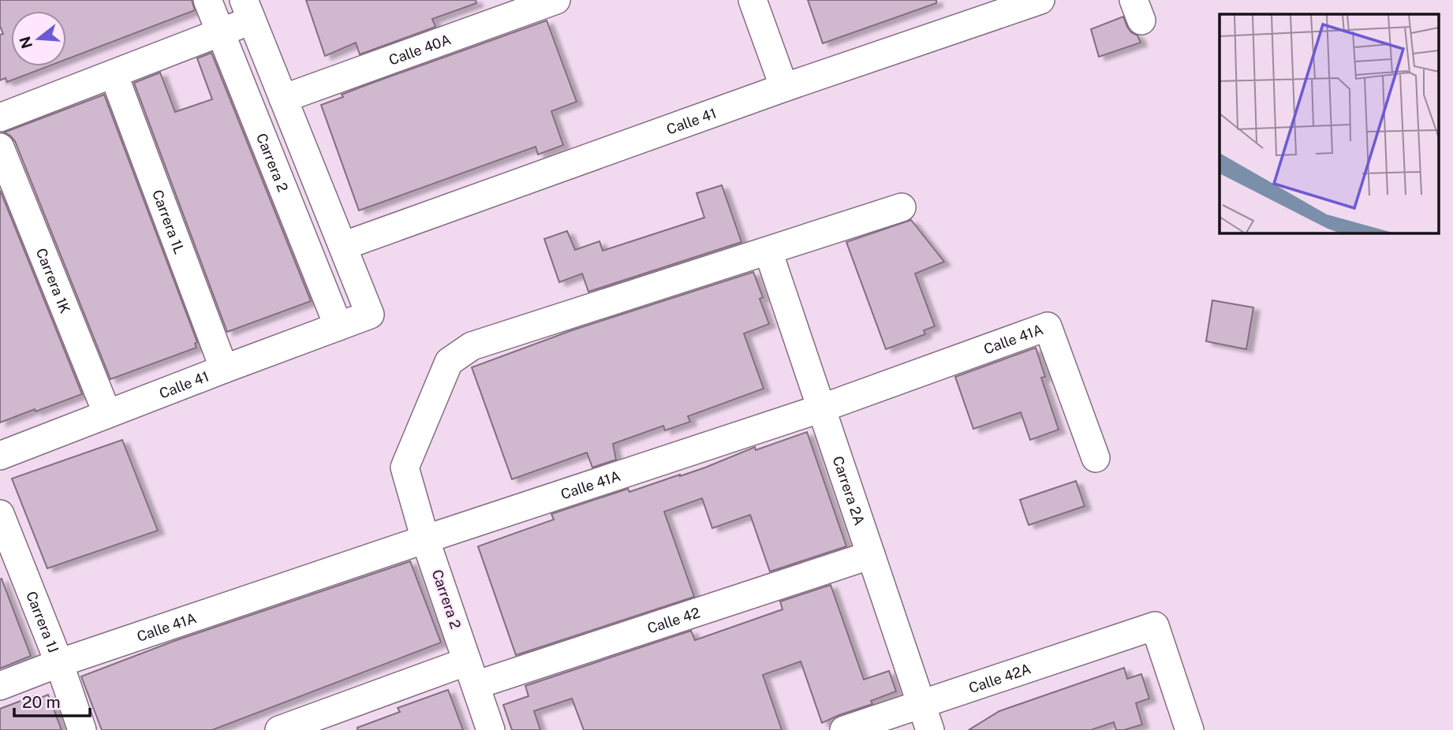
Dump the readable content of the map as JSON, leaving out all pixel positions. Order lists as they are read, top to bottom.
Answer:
{
  "streets": {
    "street": [
      "Calle 40A",
      "Calle 41",
      "Carrera 2",
      "Carrera 1L",
      "Carrera 1K",
      "Calle 41A",
      "Carrera 2A",
      "Calle 42",
      "Carrera 1J",
      "Calle 42A"
    ]
  },
  "crossings": [
    ["Calle 41", "Carrera 2"],
    ["Calle 41", "Carrera 1L"],
    ["Calle 41", "Carrera 1K"],
    ["Carrera 2", "Calle 41A"],
    ["Carrera 2", "Carrera 2A"],
    ["Carrera 2", "Calle 42"],
    ["Calle 41A", "Carrera 2A"],
    ["Calle 41A", "Carrera 1J"],
    ["Carrera 2A", "Calle 42"],
    ["Carrera 2A", "Calle 42A"]
  ],
  "scale_bar": "20 m",
  "north": "left"
}
